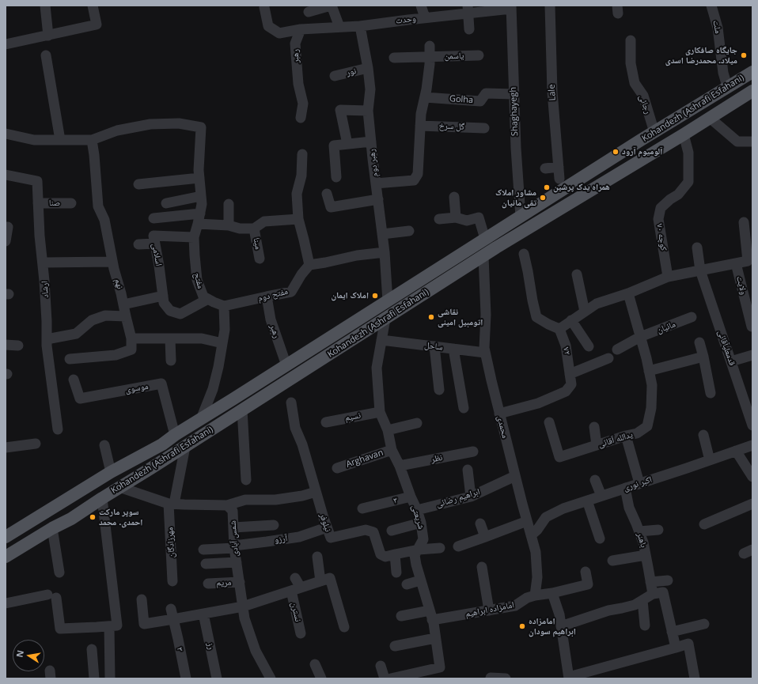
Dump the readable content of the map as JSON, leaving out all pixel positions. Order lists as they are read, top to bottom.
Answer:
{
  "streets": {
    "main road": ["Kohandezh (Ashrafi Esfahani)"],
    "street": [
      "وحدت",
      "ملت",
      "رهبر",
      "یاسمن",
      "نور",
      "Lale",
      "Golha",
      "رجائی",
      "Shaghayegh",
      "گل سرخ",
      "رهبر دوم",
      "صنا",
      "کوچه ۷۰",
      "مینا",
      "اسلامی",
      "مفتح",
      "نهم",
      "ولایت",
      "ارشاد",
      "مفتح دوم",
      "مانیان",
      "ساحل",
      "قدمعلیآقائی",
      "۷۲",
      "موسوی",
      "نسیم",
      "محمدی",
      "یدالله آقائی",
      "Arghavan",
      "نظر",
      "اکبر نوری",
      "ابراهیم رضائی",
      "۳",
      "شریعتی",
      "نیلوفر",
      "شمس آبادی",
      "آرزو",
      "باهنر",
      "مهرزادگان",
      "مریم",
      "امامزاده ابراهیم",
      "نسترن",
      "رز"
    ]
  },
  "crossings": [
    ["وحدت", "رهبر"],
    ["وحدت", "Shaghayegh"],
    ["وحدت", "رهبر دوم"],
    ["ملت", "Kohandezh (Ashrafi Esfahani)"],
    ["رهبر", "Kohandezh (Ashrafi Esfahani)"],
    ["رهبر", "مفتح دوم"],
    ["نور", "رهبر دوم"],
    ["Golha", "Shaghayegh"],
    ["رجائی", "Kohandezh (Ashrafi Esfahani)"],
    ["Kohandezh (Ashrafi Esfahani)", "Shaghayegh"],
    ["Kohandezh (Ashrafi Esfahani)", "رهبر دوم"],
    ["Kohandezh (Ashrafi Esfahani)", "کوچه ۷۰"],
    ["Kohandezh (Ashrafi Esfahani)", "موسوی"],
    ["Kohandezh (Ashrafi Esfahani)", "محمدی"],
    ["Kohandezh (Ashrafi Esfahani)", "شریعتی"],
    ["صنا", "ارشاد"],
    ["اسلامی", "مفتح"],
    ["مفتح", "نهم"],
    ["مفتح", "مفتح دوم"],
    ["مانیان", "یدالله آقائی"],
    ["ساحل", "محمدی"],
    ["ساحل", "شریعتی"],
    ["۷۲", "محمدی"],
    ["نسیم", "شریعتی"],
    ["محمدی", "اکبر نوری"],
    ["محمدی", "ابراهیم رضائی"],
    ["محمدی", "امامزاده ابراهیم"],
    ["Arghavan", "شریعتی"],
    ["نظر", "شریعتی"],
    ["اکبر نوری", "باهنر"],
    ["ابراهیم رضائی", "شریعتی"],
    ["۳", "شریعتی"],
    ["شریعتی", "نیلوفر"],
    ["شریعتی", "امامزاده ابراهیم"],
    ["نیلوفر", "آرزو"],
    ["شمس آبادی", "آرزو"],
    ["شمس آبادی", "مریم"]
  ],
  "places": [
    "جایگاه صافکاری میلاد. محمدرضا اسدی",
    "آلومیوم آرود",
    "همراه یدک پرشین",
    "مشاور املاک تقی مانیان",
    "املاک ایمان",
    "نقاشی اتومبیل امینی",
    "سوپر مارکت احمدی. محمد",
    "امامزاده ابراهیم سودان"
  ],
  "north": "left"
}
